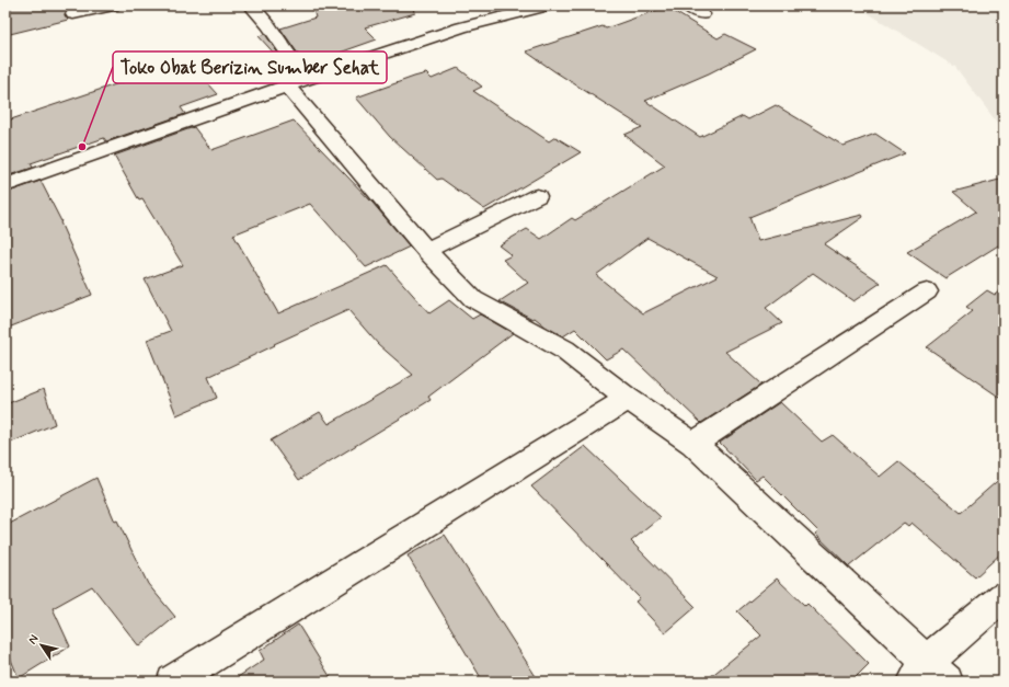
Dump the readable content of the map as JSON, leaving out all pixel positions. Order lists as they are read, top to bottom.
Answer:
{
  "places": ["Toko Obat Berizin Sumber Sehat"],
  "north": "top left"
}
